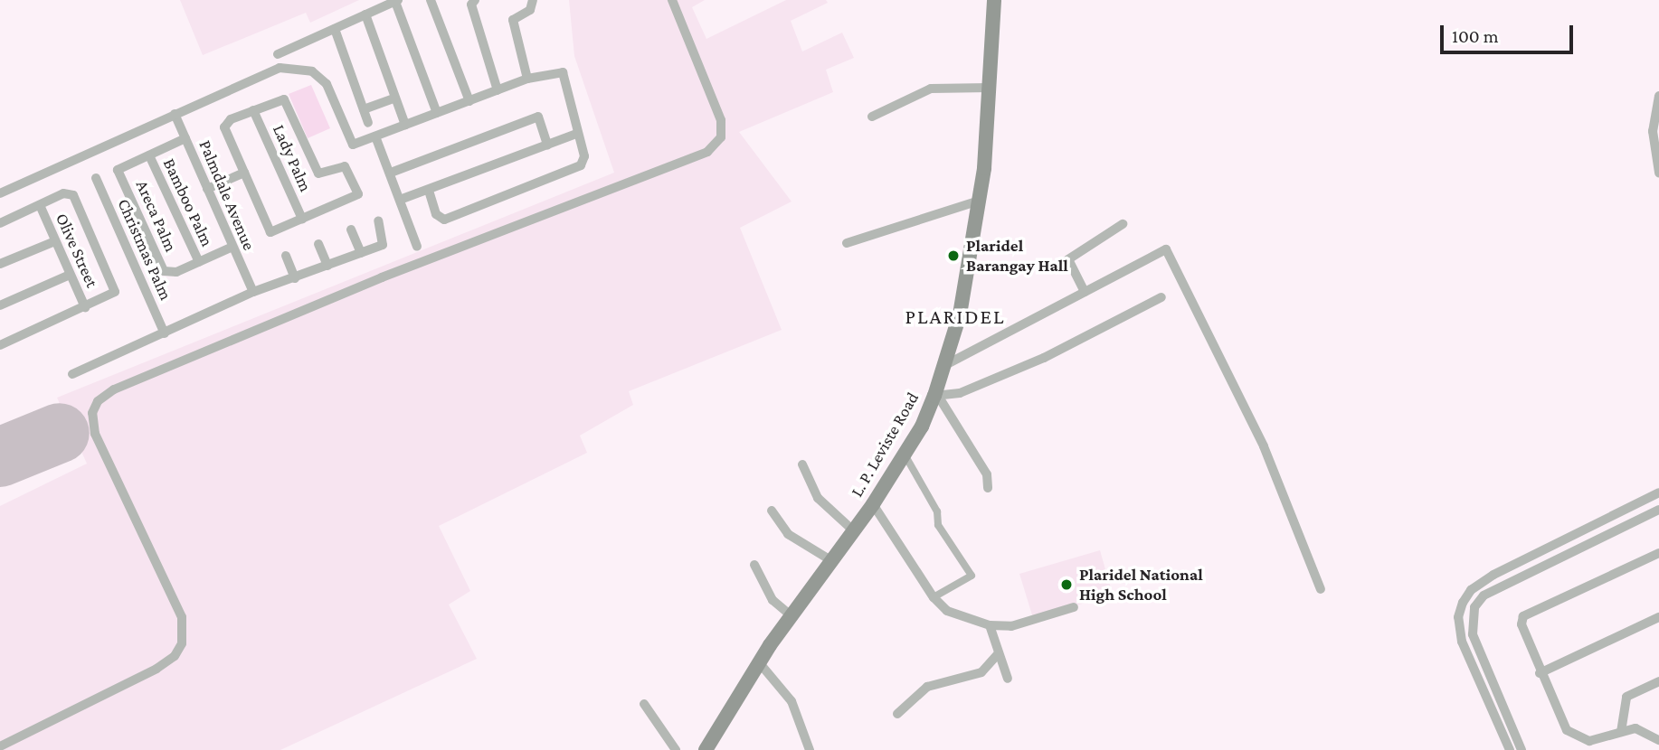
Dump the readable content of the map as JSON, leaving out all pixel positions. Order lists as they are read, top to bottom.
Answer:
{
  "streets": {
    "main road": ["L. P. Leviste Road"],
    "street": [
      "Lady Palm",
      "Palmdale Avenue",
      "Bamboo Palm",
      "Areca Palm",
      "Christmas Palm",
      "Olive Street"
    ]
  },
  "crossings": [
    ["Bamboo Palm", "Areca Palm"]
  ],
  "districts": ["PLARIDEL"],
  "places": ["Plaridel Barangay Hall", "Plaridel National High School"],
  "scale_bar": "100 m"
}
